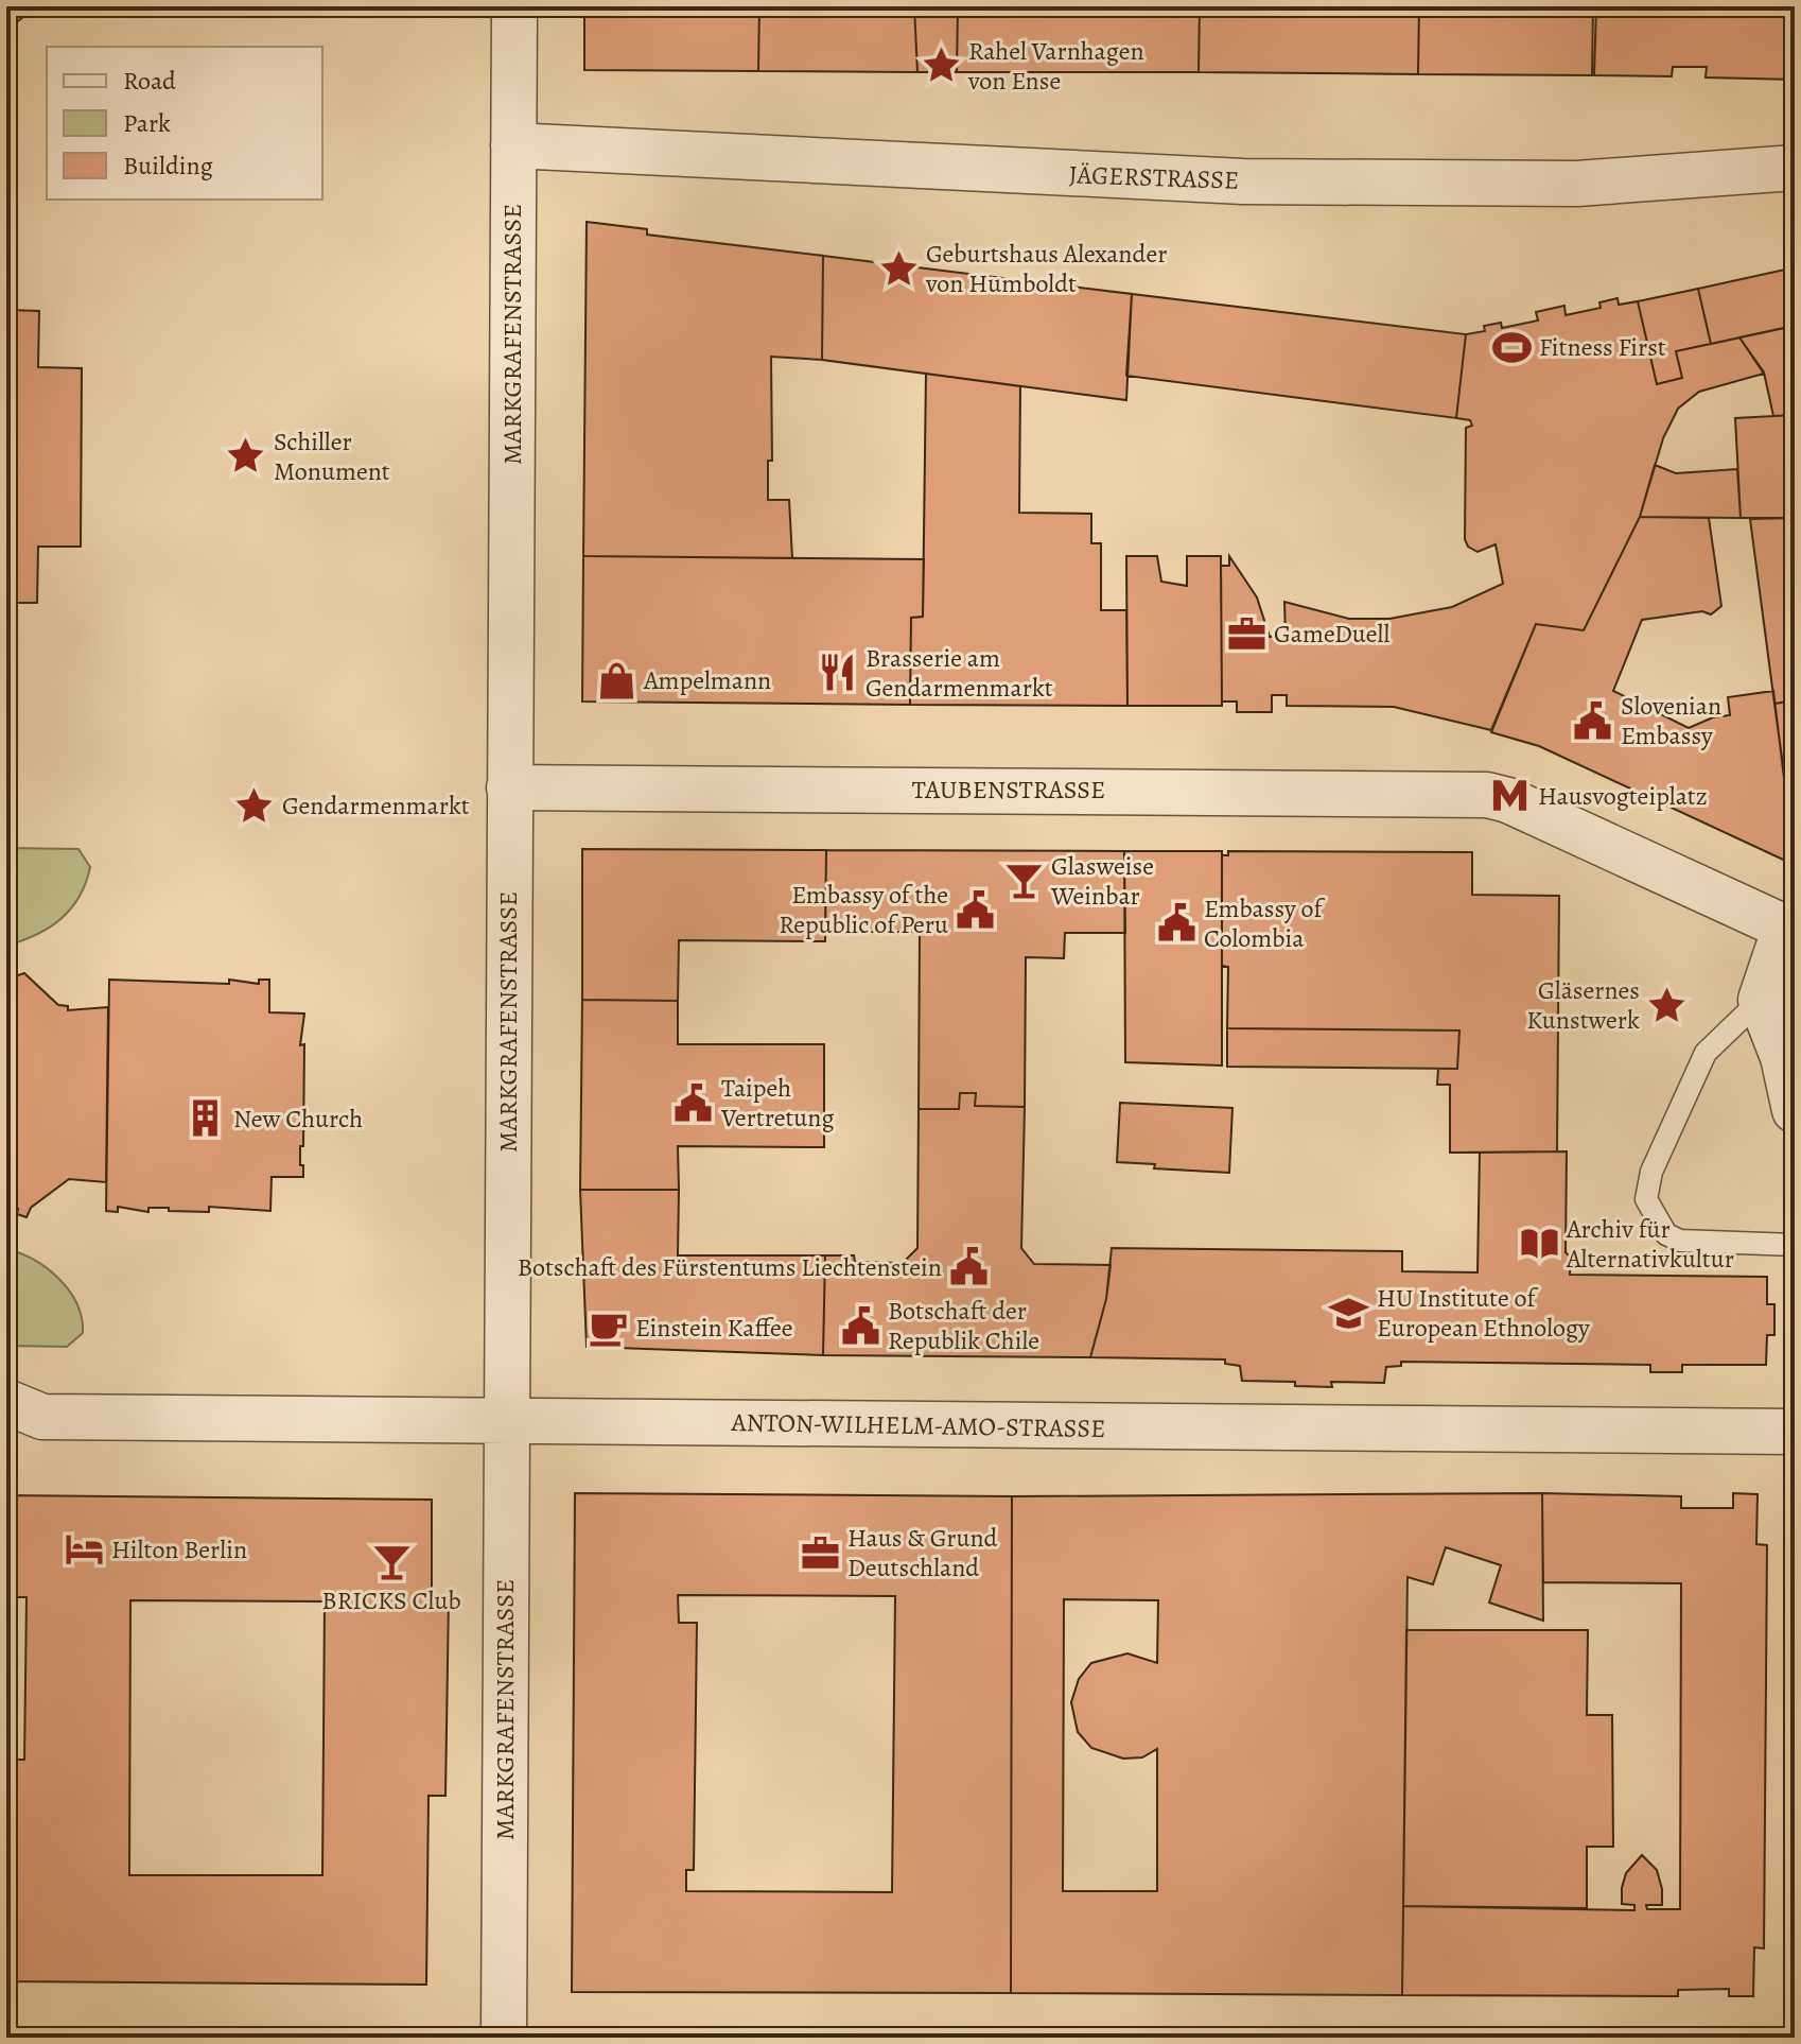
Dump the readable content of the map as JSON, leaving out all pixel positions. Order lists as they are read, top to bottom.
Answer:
{
  "streets": {
    "street": [
      "JÄGERSTRASSE",
      "MARKGRAFENSTRASSE",
      "TAUBENSTRASSE",
      "ANTON-WILHELM-AMO-STRASSE"
    ]
  },
  "crossings": [
    ["JÄGERSTRASSE", "MARKGRAFENSTRASSE"],
    ["MARKGRAFENSTRASSE", "TAUBENSTRASSE"],
    ["MARKGRAFENSTRASSE", "ANTON-WILHELM-AMO-STRASSE"]
  ],
  "places": {
    "place": [
      "Rahel Varnhagen von Ense",
      "Geburtshaus Alexander von Humboldt",
      "Schiller Monument",
      "Gendarmenmarkt",
      "Gläsernes Kunstwerk"
    ],
    "sports": ["Fitness First"],
    "office": ["GameDuell", "Haus & Grund Deutschland"],
    "restaurant": ["Brasserie am Gendarmenmarkt"],
    "shop": ["Ampelmann"],
    "public building": [
      "Slovenian Embassy",
      "Embassy of the Republic of Peru",
      "Embassy of Colombia",
      "Taipeh Vertretung",
      "Botschaft des Fürstentums Liechtenstein",
      "Botschaft der Republik Chile"
    ],
    "metro station": ["Hausvogteiplatz"],
    "bar": ["Glasweise Weinbar", "BRICKS Club"],
    "building": ["New Church"],
    "library": ["Archiv für Alternativkultur"],
    "school or university": ["HU Institute of European Ethnology"],
    "cafe": ["Einstein Kaffee"],
    "hotel": ["Hilton Berlin"]
  },
  "legend": ["Road", "Park", "Building"]
}
